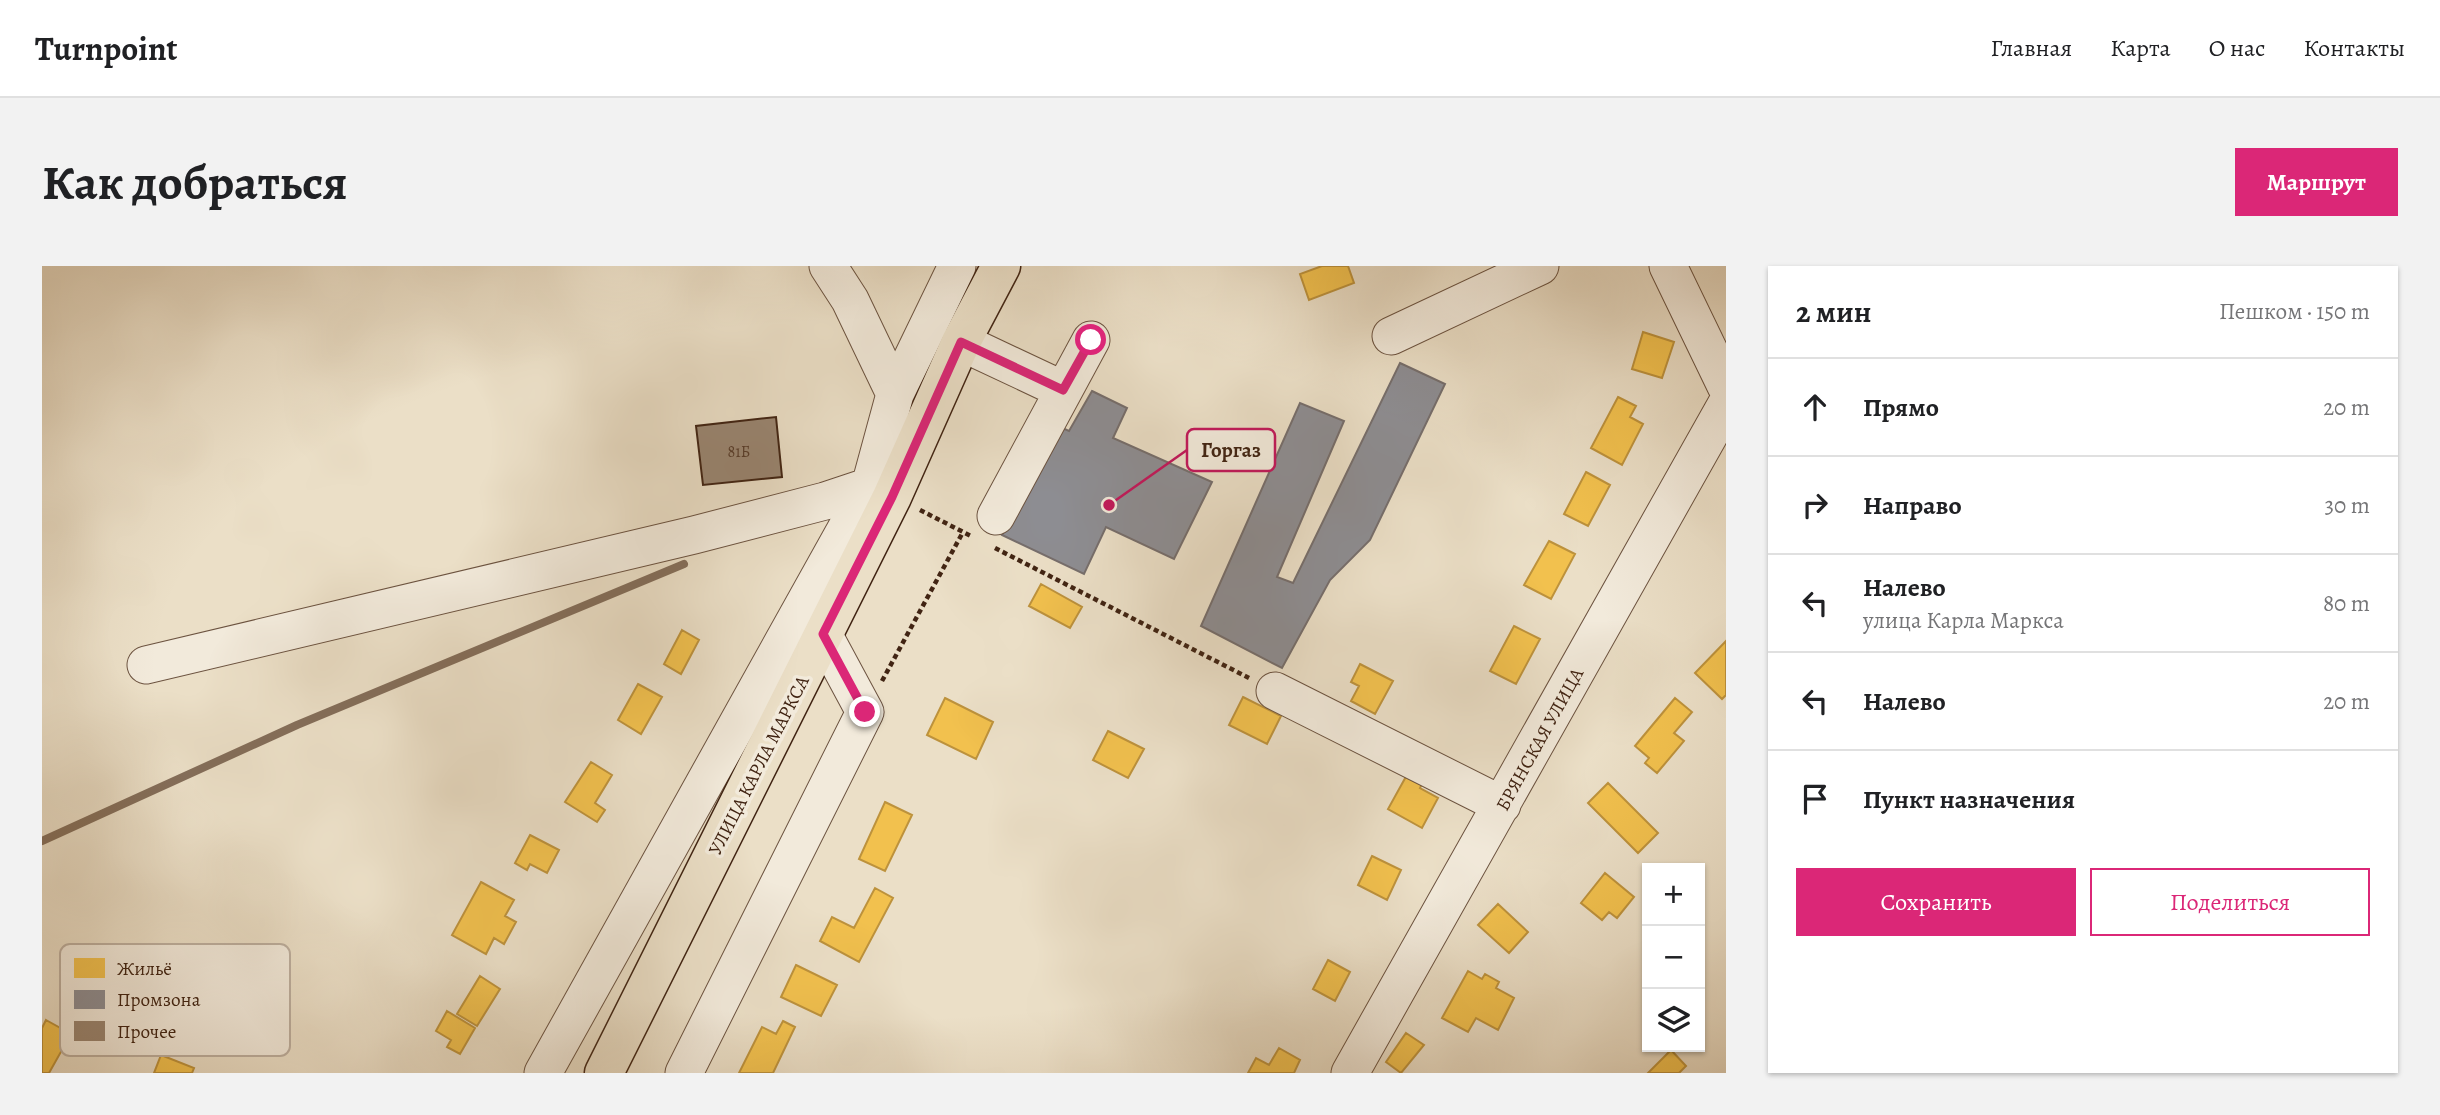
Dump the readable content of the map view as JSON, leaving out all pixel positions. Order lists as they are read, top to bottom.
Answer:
{
  "streets": {
    "main road": ["УЛИЦА КАРЛА МАРКСА"],
    "street": ["БРЯНСКАЯ УЛИЦА"]
  },
  "places": ["Горгаз"],
  "house_numbers": ["81Б"],
  "legend": ["Жильё", "Промзона", "Прочее"],
  "page": {
    "header": "Turnpoint",
    "nav": [
      "Главная",
      "Карта",
      "О нас",
      "Контакты"
    ],
    "buttons": [
      "Маршрут",
      ["Сохранить", "Поделиться"]
    ],
    "title": "Как добраться",
    "heading": ["2 мин", "Пешком · 150 m"],
    "list": [
      ["Прямо", "20 m"],
      ["Направо", "30 m"],
      ["Налево", "улица Карла Маркса", "80 m"],
      ["Налево", "20 m"],
      "Пункт назначения"
    ],
    "map_buttons": ["+", "−"]
  }
}
